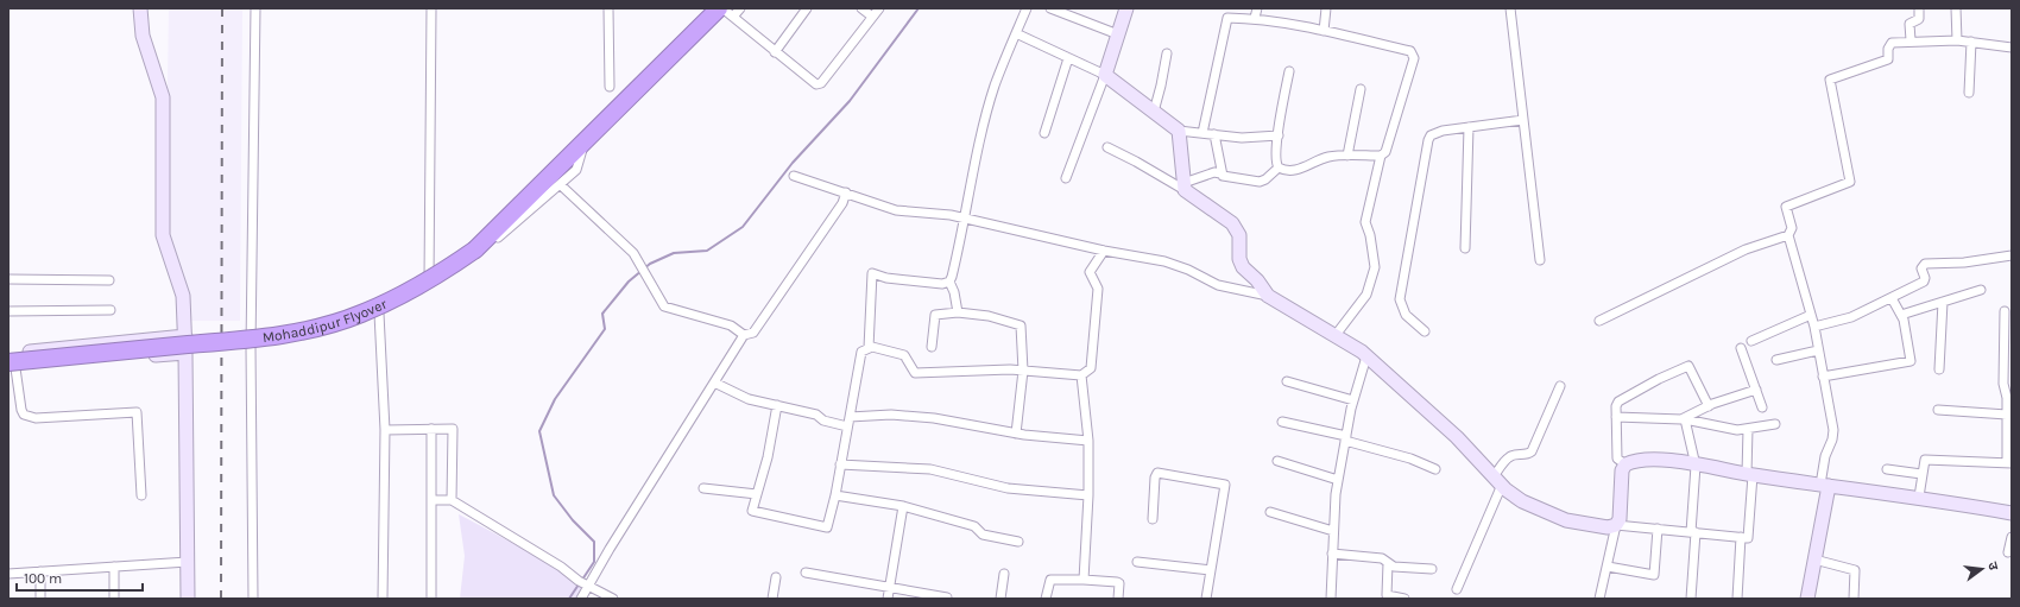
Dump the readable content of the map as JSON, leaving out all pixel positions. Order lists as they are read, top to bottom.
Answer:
{
  "streets": {
    "highway": ["Mohaddipur Flyover"]
  },
  "scale_bar": "100 m",
  "north": "right"
}
